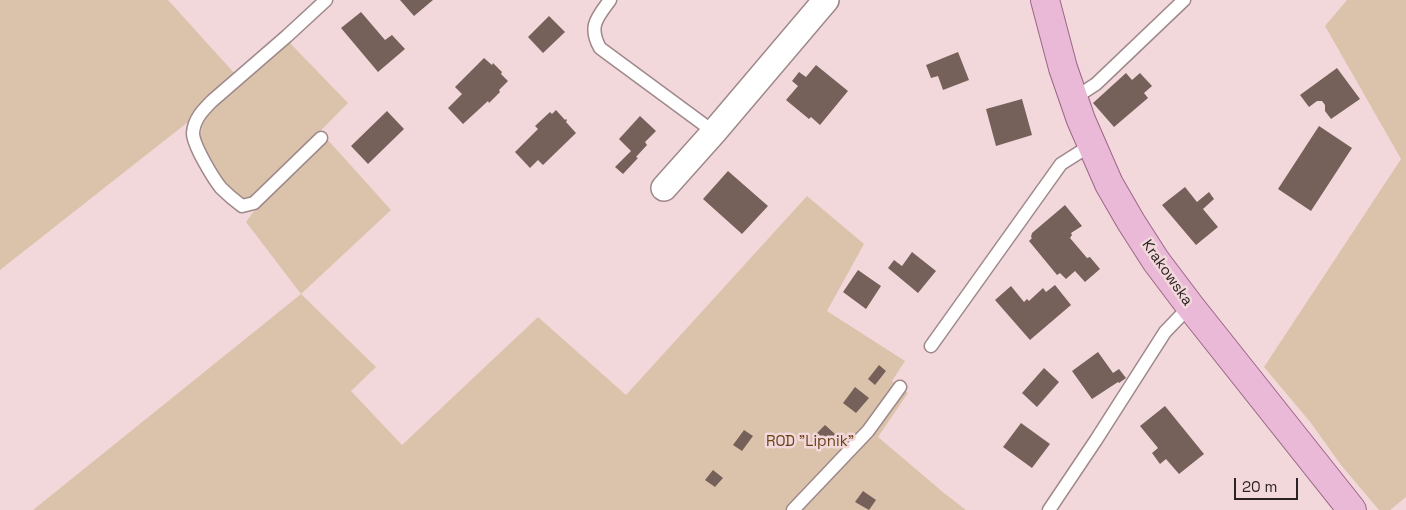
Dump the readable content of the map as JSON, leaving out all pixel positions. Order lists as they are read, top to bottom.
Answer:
{
  "streets": {
    "main road": ["Krakowska"]
  },
  "parks": ["ROD \"Lipnik\""],
  "scale_bar": "20 m"
}
